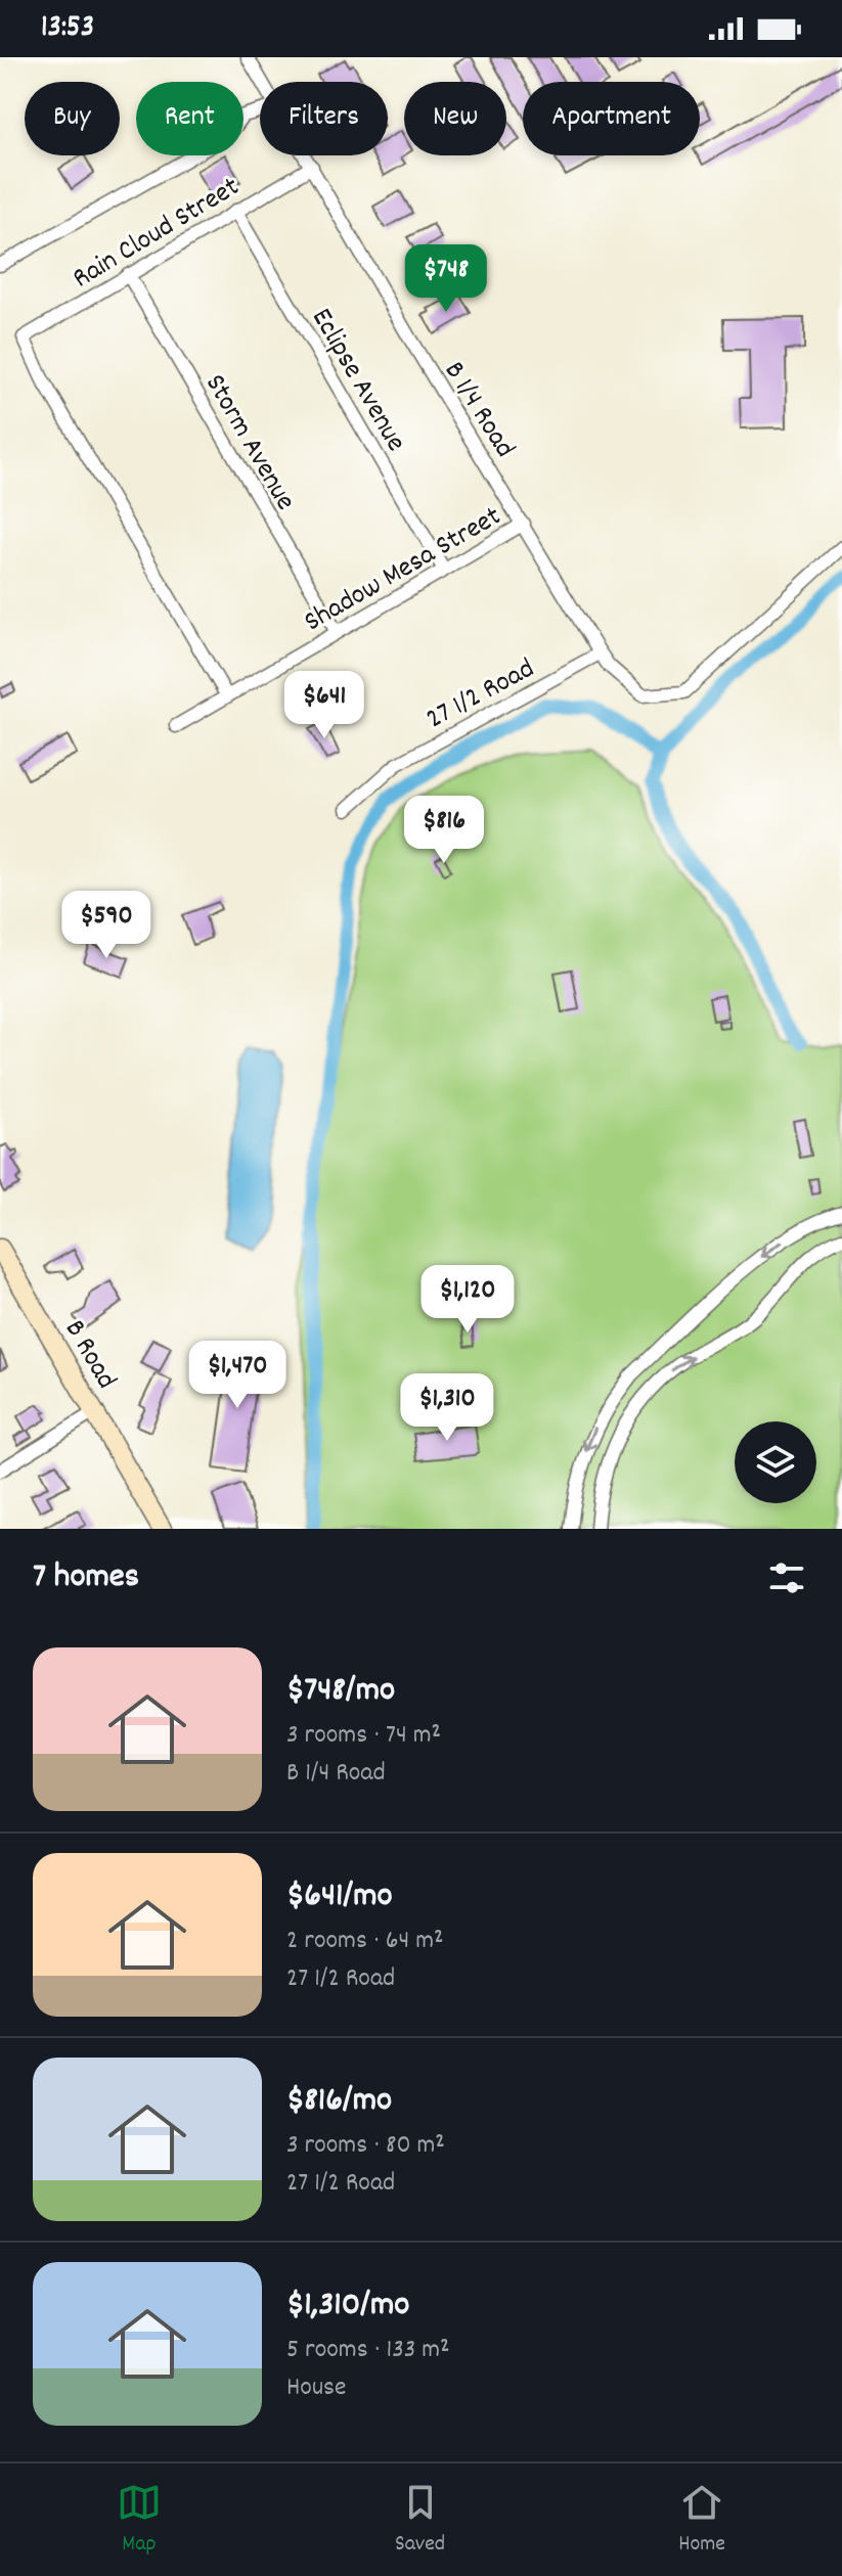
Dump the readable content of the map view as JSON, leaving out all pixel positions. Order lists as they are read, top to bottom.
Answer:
{
  "streets": {
    "street": [
      "Rain Cloud Street",
      "Eclipse Avenue",
      "B 1/4 Road",
      "Storm Avenue",
      "Shadow Mesa Street",
      "27 1/2 Road",
      "B Road"
    ]
  },
  "crossings": [
    ["Rain Cloud Street", "Eclipse Avenue"],
    ["Rain Cloud Street", "B 1/4 Road"],
    ["Rain Cloud Street", "Storm Avenue"],
    ["Rain Cloud Street", "Shadow Mesa Street"],
    ["Eclipse Avenue", "Shadow Mesa Street"],
    ["B 1/4 Road", "Shadow Mesa Street"],
    ["B 1/4 Road", "27 1/2 Road"],
    ["Storm Avenue", "Shadow Mesa Street"]
  ],
  "page": {
    "status": "13:53",
    "chip": [
      "Buy",
      "Rent",
      "Filters",
      "New",
      "Apartment"
    ],
    "price": [
      "$748",
      "$641",
      "$816",
      "$590",
      "$1,120",
      "$1,470",
      "$1,310"
    ],
    "heading": "7 homes",
    "list": [
      {
        "name": "$748/mo",
        "note": "3 rooms · 74 m² · B 1/4 Road"
      },
      {
        "name": "$641/mo",
        "note": "2 rooms · 64 m² · 27 1/2 Road"
      },
      {
        "name": "$816/mo",
        "note": "3 rooms · 80 m² · 27 1/2 Road"
      },
      {
        "name": "$1,310/mo",
        "note": "5 rooms · 133 m² · House"
      }
    ],
    "tabs": ["Map", "Saved", "Home"]
  }
}
